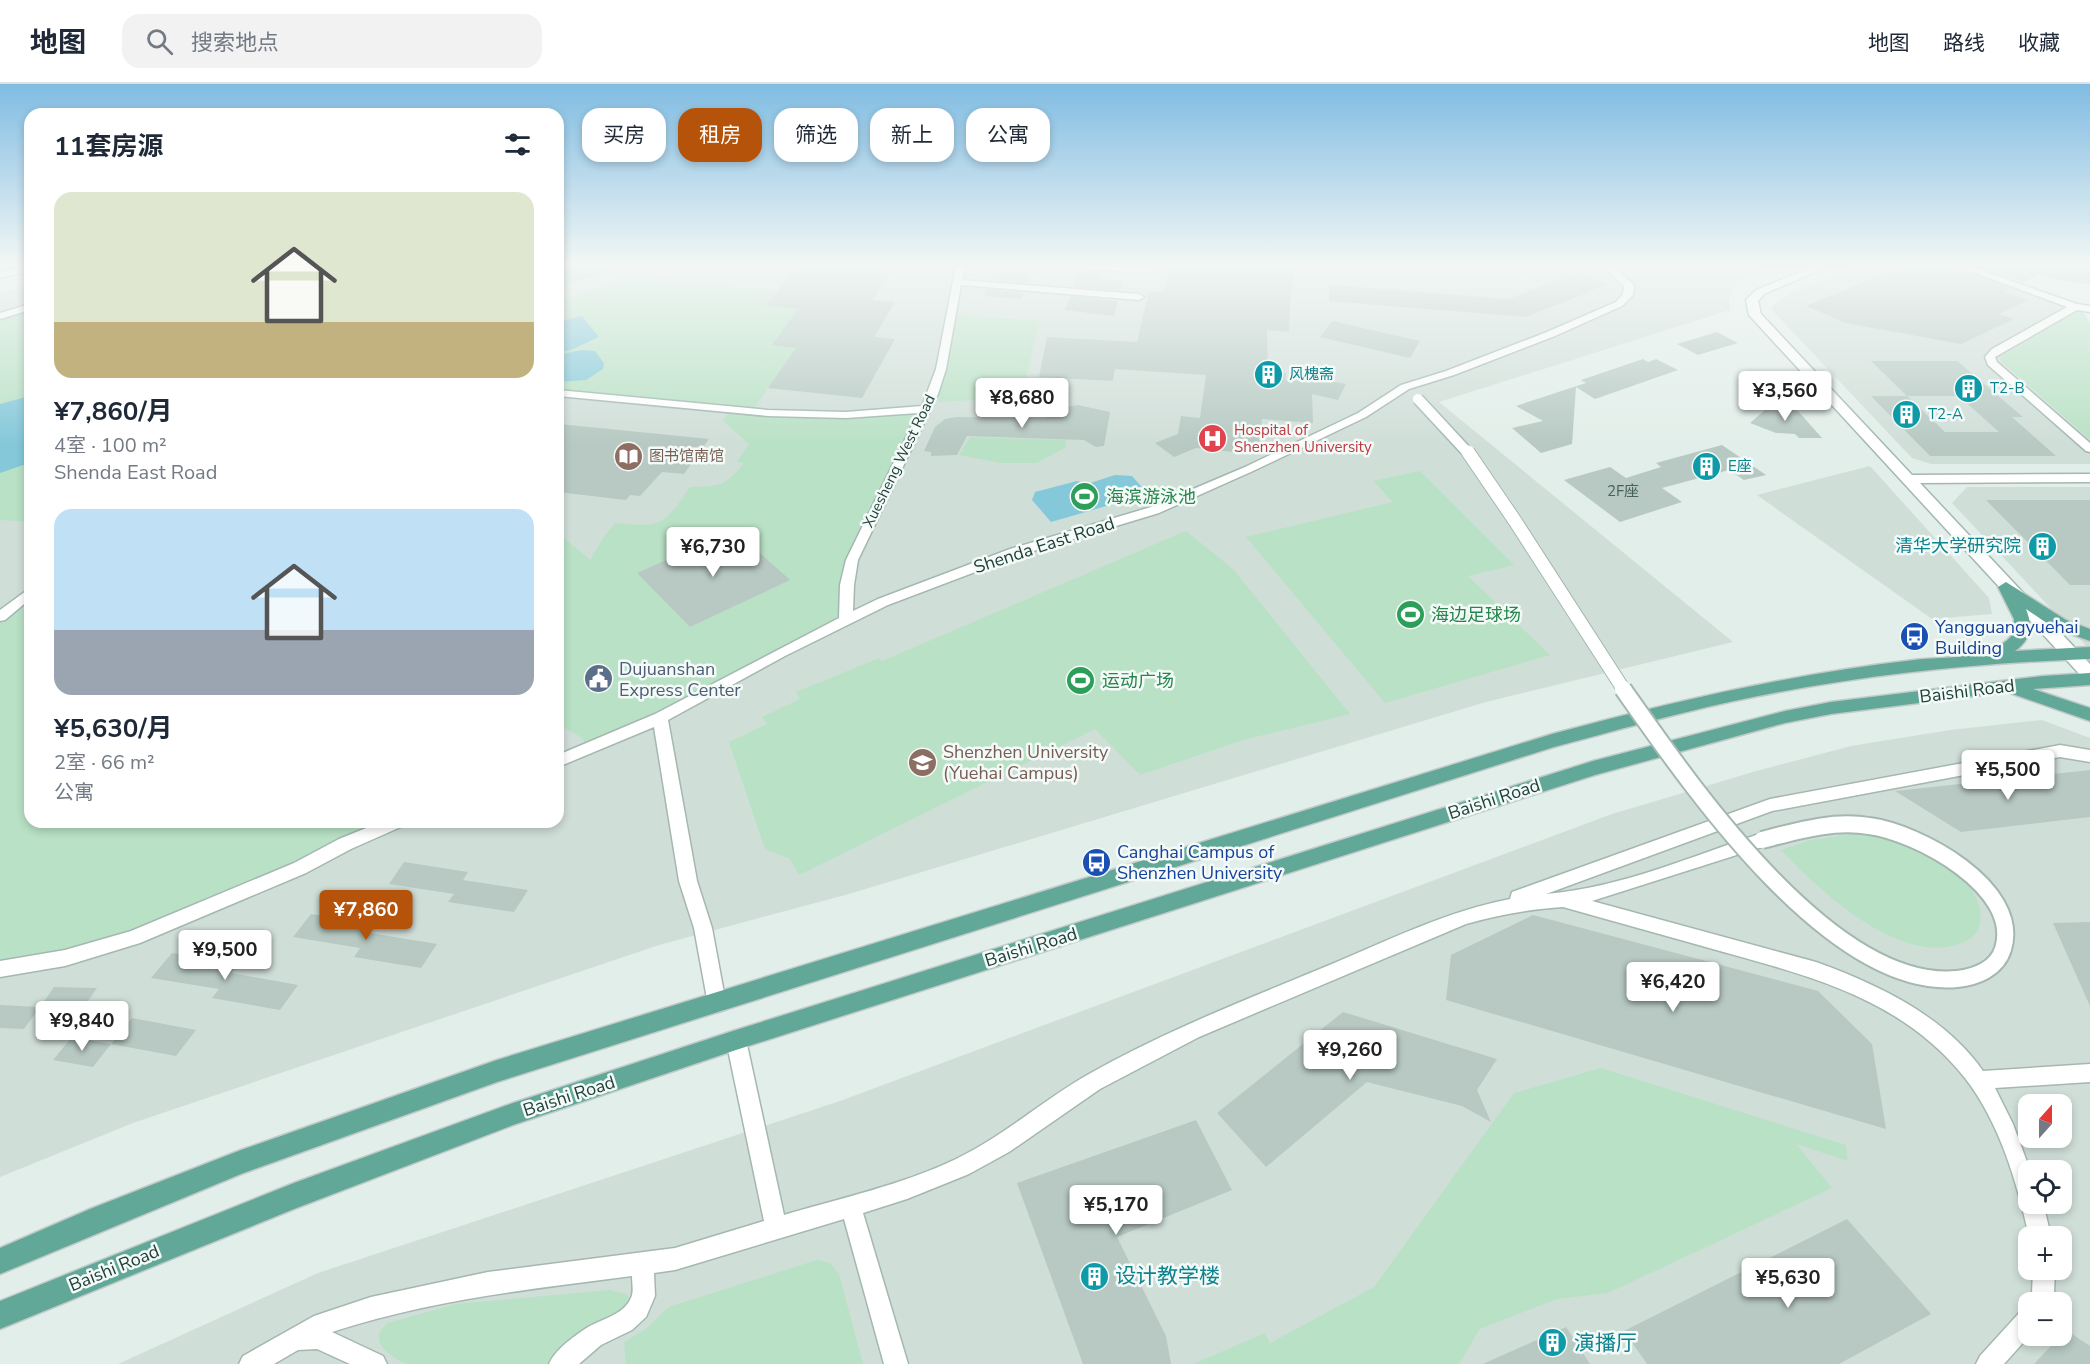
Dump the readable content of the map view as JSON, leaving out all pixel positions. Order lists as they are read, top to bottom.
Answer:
{
  "streets": {
    "main road": ["Baishi Road"],
    "street": ["Xuesheng West Road", "Shenda East Road"]
  },
  "crossings": [
    ["Xuesheng West Road", "Shenda East Road"]
  ],
  "places": {
    "building": [
      "风槐斋",
      "T2-B",
      "T2-A",
      "E座",
      "清华大学研究院",
      "设计教学楼",
      "演播厅"
    ],
    "hospital": ["Hospital of Shenzhen University"],
    "library": ["图书馆南馆"],
    "sports": ["海滨游泳池", "海边足球场", "运动广场"],
    "bus stop": ["Yangguangyuehai Building", "Canghai Campus of Shenzhen University"],
    "public building": ["Dujuanshan Express Center"],
    "school or university": ["Shenzhen University (Yuehai Campus)"]
  },
  "house_numbers": ["2F座"],
  "north": "top",
  "page": {
    "header": "地图",
    "search": "搜索地点",
    "nav": ["地图", "路线", "收藏"],
    "chip": [
      "买房",
      "租房",
      "筛选",
      "新上",
      "公寓"
    ],
    "heading": "11套房源",
    "list": [
      {
        "name": "¥7,860/月",
        "note": "4室 · 100 m² · Shenda East Road"
      },
      {
        "name": "¥5,630/月",
        "note": "2室 · 66 m² · 公寓"
      }
    ],
    "price": [
      "¥3,560",
      "¥8,680",
      "¥6,730",
      "¥5,500",
      "¥7,860",
      "¥9,500",
      "¥6,420",
      "¥9,840",
      "¥9,260",
      "¥5,170",
      "¥5,630"
    ],
    "map_buttons": ["+", "−"]
  }
}
